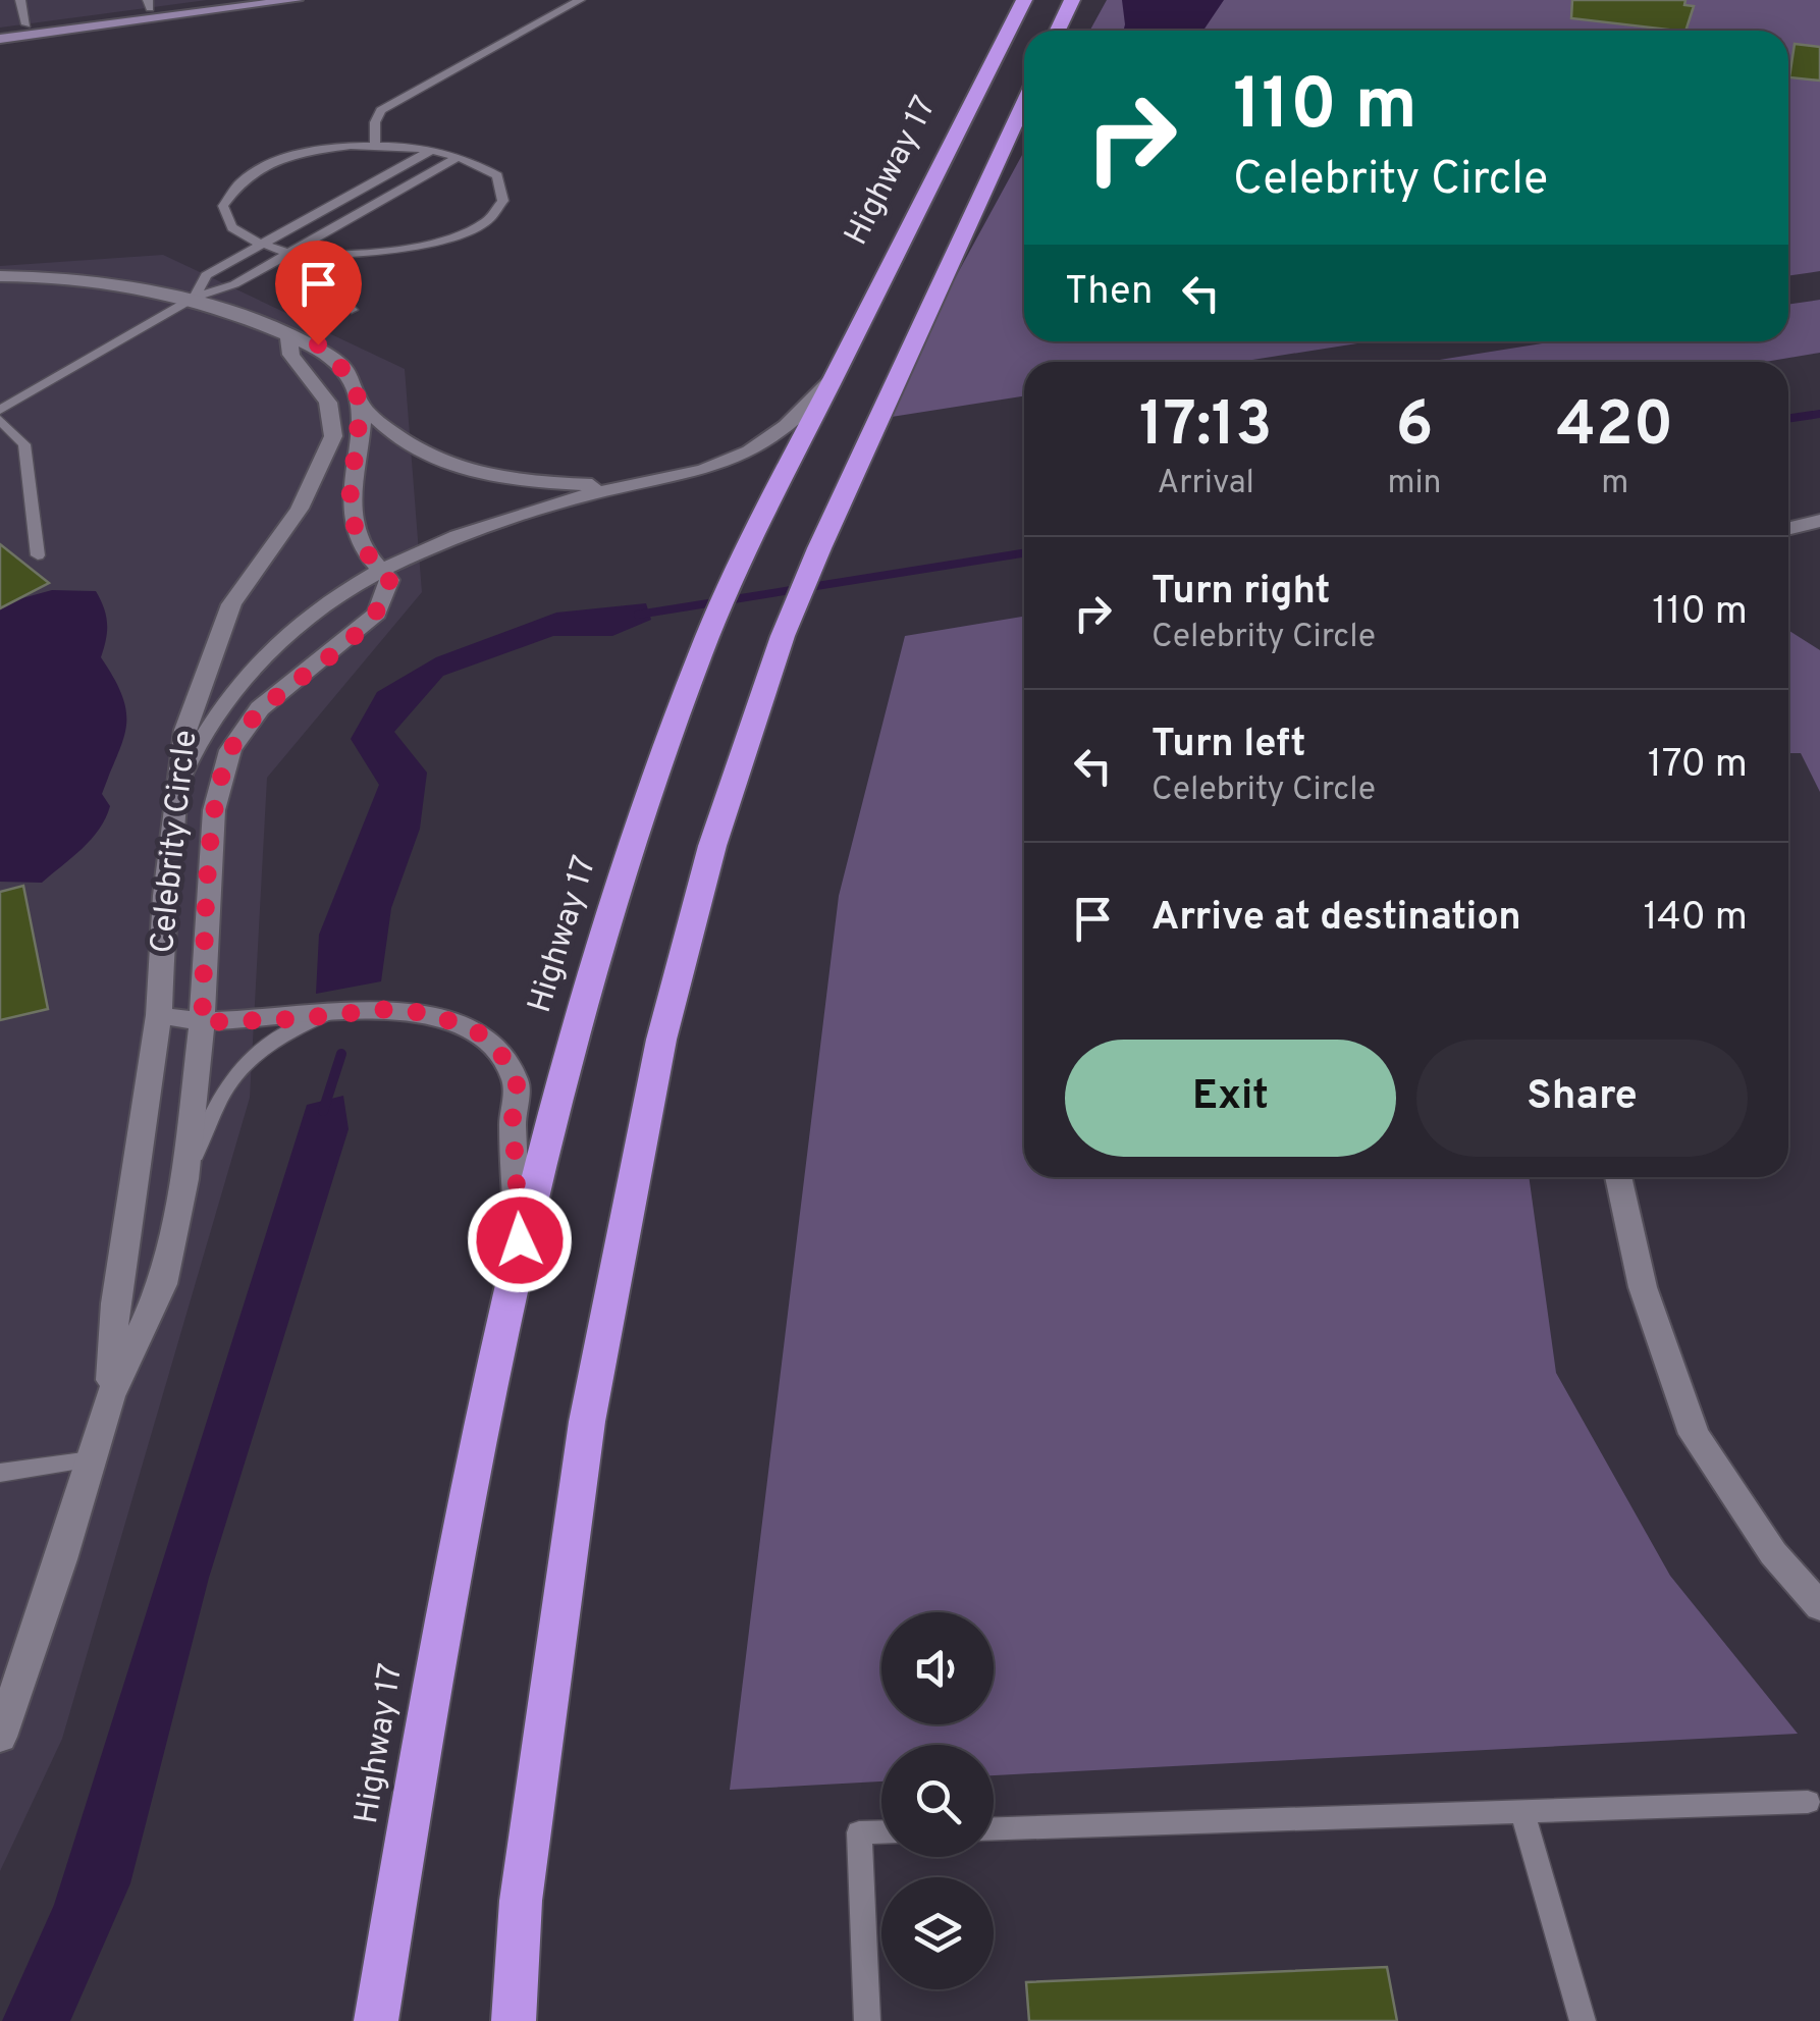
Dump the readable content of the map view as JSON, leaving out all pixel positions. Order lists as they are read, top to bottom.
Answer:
{
  "streets": {
    "highway": ["Highway 17"],
    "street": ["Celebrity Circle"]
  },
  "page": {
    "turn": ["110 m", "Celebrity Circle"],
    "then": "Then",
    "eta": [
      "17:13",
      "Arrival",
      "6",
      "min",
      "420",
      "m"
    ],
    "list": [
      {
        "name": "Turn right",
        "note": "Celebrity Circle",
        "value": "110 m"
      },
      {
        "name": "Turn left",
        "note": "Celebrity Circle",
        "value": "170 m"
      },
      {
        "name": "Arrive at destination",
        "value": "140 m"
      }
    ],
    "buttons": ["Exit", "Share"]
  }
}
